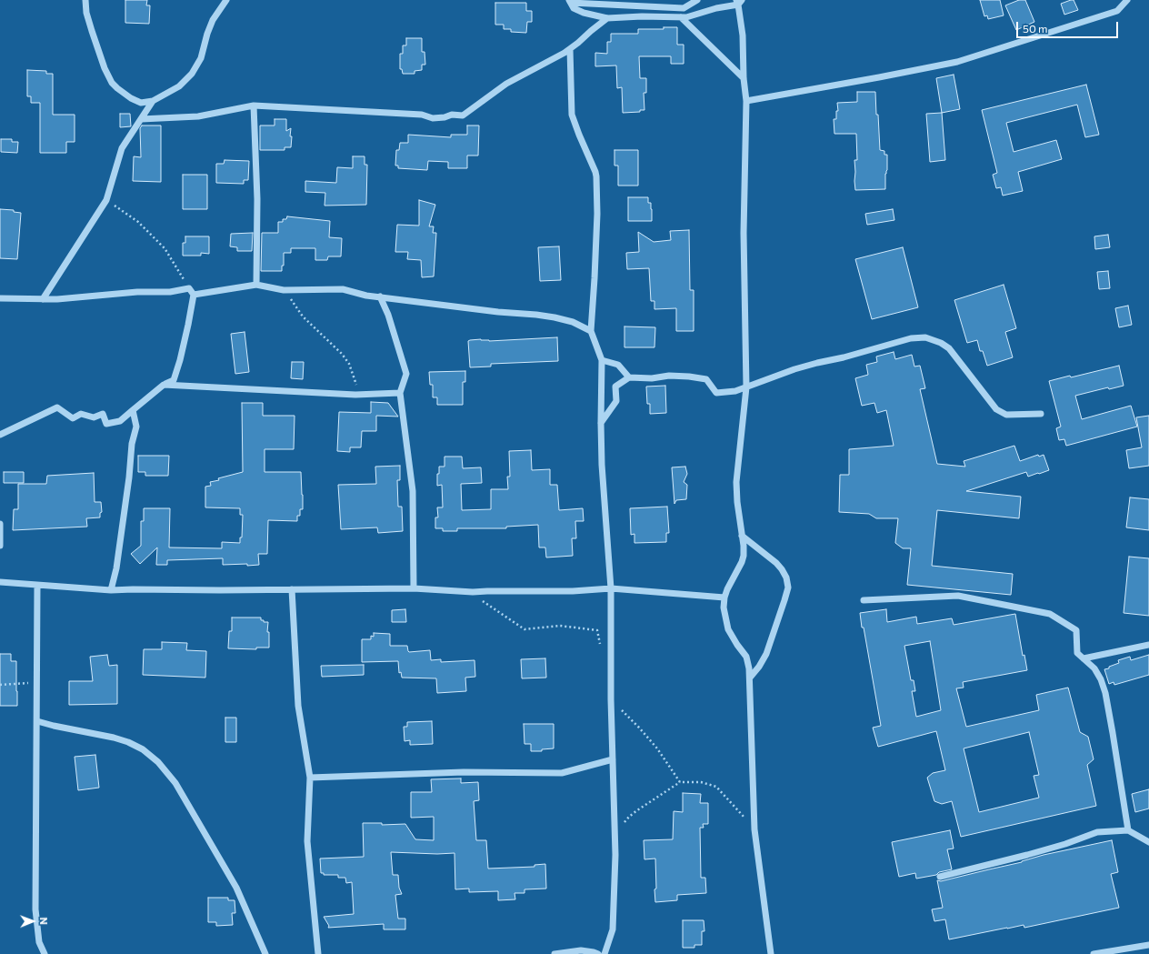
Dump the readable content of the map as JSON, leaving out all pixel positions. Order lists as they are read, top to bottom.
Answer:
{
  "scale_bar": "50 m",
  "north": "right"
}
